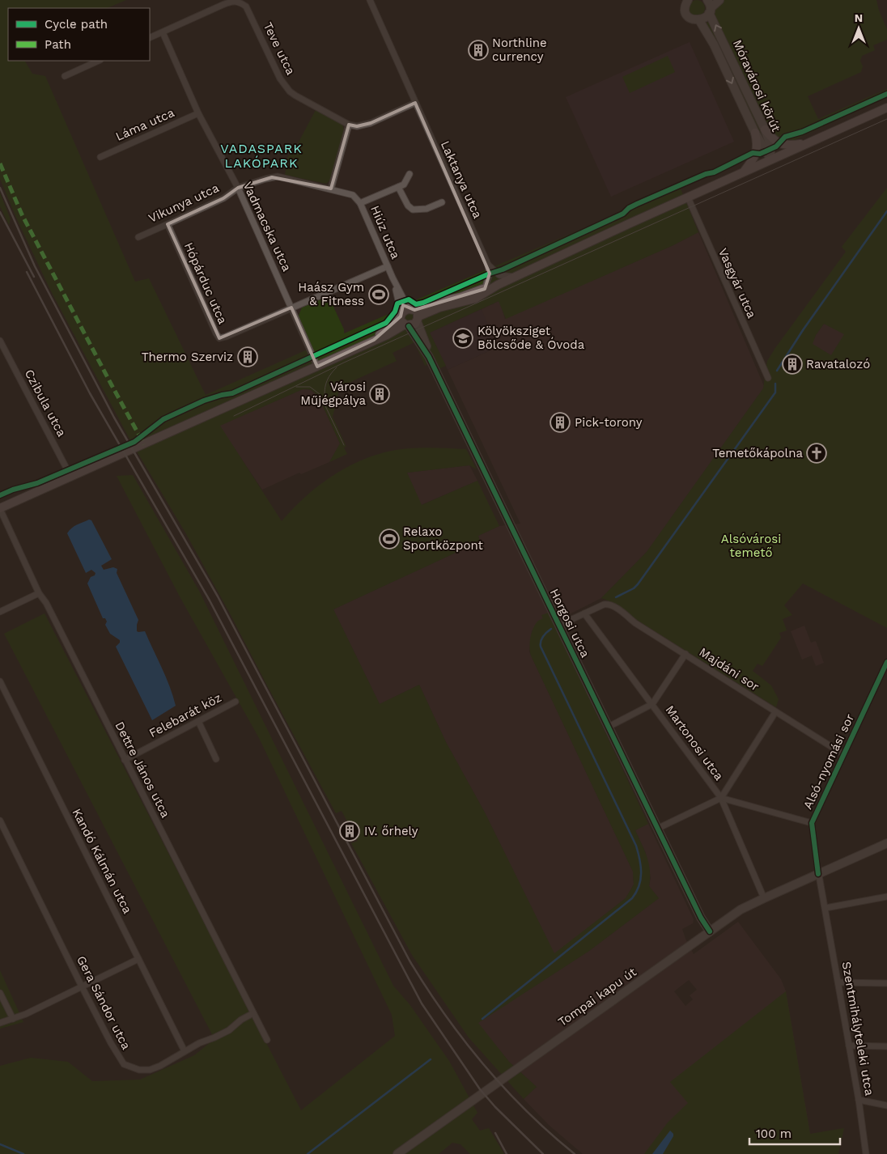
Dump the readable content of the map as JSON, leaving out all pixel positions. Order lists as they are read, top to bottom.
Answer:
{
  "streets": {
    "street": [
      "Teve utca",
      "Móravárosi körút",
      "Láma utca",
      "Laktanya utca",
      "Vikunya utca",
      "Vadmacska utca",
      "Hiúz utca",
      "Hópárduc utca",
      "Vasgyár utca",
      "Czibula utca",
      "Horgosi utca",
      "Majdáni sor",
      "Felebarát köz",
      "Martonosi utca",
      "Alsó-nyomási sor",
      "Dettre János utca",
      "Kandó Kálmán utca",
      "Tompai kapu út",
      "Gera Sándor utca",
      "Szentmihályteleki utca"
    ]
  },
  "crossings": [
    ["Teve utca", "Vadmacska utca"],
    ["Láma utca", "Vadmacska utca"],
    ["Vikunya utca", "Vadmacska utca"],
    ["Vikunya utca", "Hiúz utca"],
    ["Vikunya utca", "Hópárduc utca"],
    ["Vadmacska utca", "Hiúz utca"],
    ["Vadmacska utca", "Hópárduc utca"],
    ["Hiúz utca", "Hópárduc utca"],
    ["Hiúz utca", "Horgosi utca"],
    ["Horgosi utca", "Tompai kapu út"],
    ["Majdáni sor", "Martonosi utca"],
    ["Majdáni sor", "Alsó-nyomási sor"],
    ["Felebarát köz", "Dettre János utca"],
    ["Martonosi utca", "Tompai kapu út"],
    ["Alsó-nyomási sor", "Tompai kapu út"],
    ["Alsó-nyomási sor", "Szentmihályteleki utca"],
    ["Dettre János utca", "Gera Sándor utca"],
    ["Kandó Kálmán utca", "Gera Sándor utca"]
  ],
  "districts": ["VADASPARK LAKÓPARK"],
  "parks": ["Alsóvárosi temető"],
  "places": {
    "building": [
      "Northline currency",
      "Thermo Szerviz",
      "Ravatalozó",
      "Városi Műjégpálya",
      "Pick-torony",
      "IV. őrhely"
    ],
    "sports": ["Haász Gym & Fitness", "Relaxo Sportközpont"],
    "school or university": ["Kölyöksziget Bölcsőde & Óvoda"],
    "church": ["Temetőkápolna"]
  },
  "legend": ["Cycle path", "Path"],
  "scale_bar": "100 m",
  "north": "top"
}
